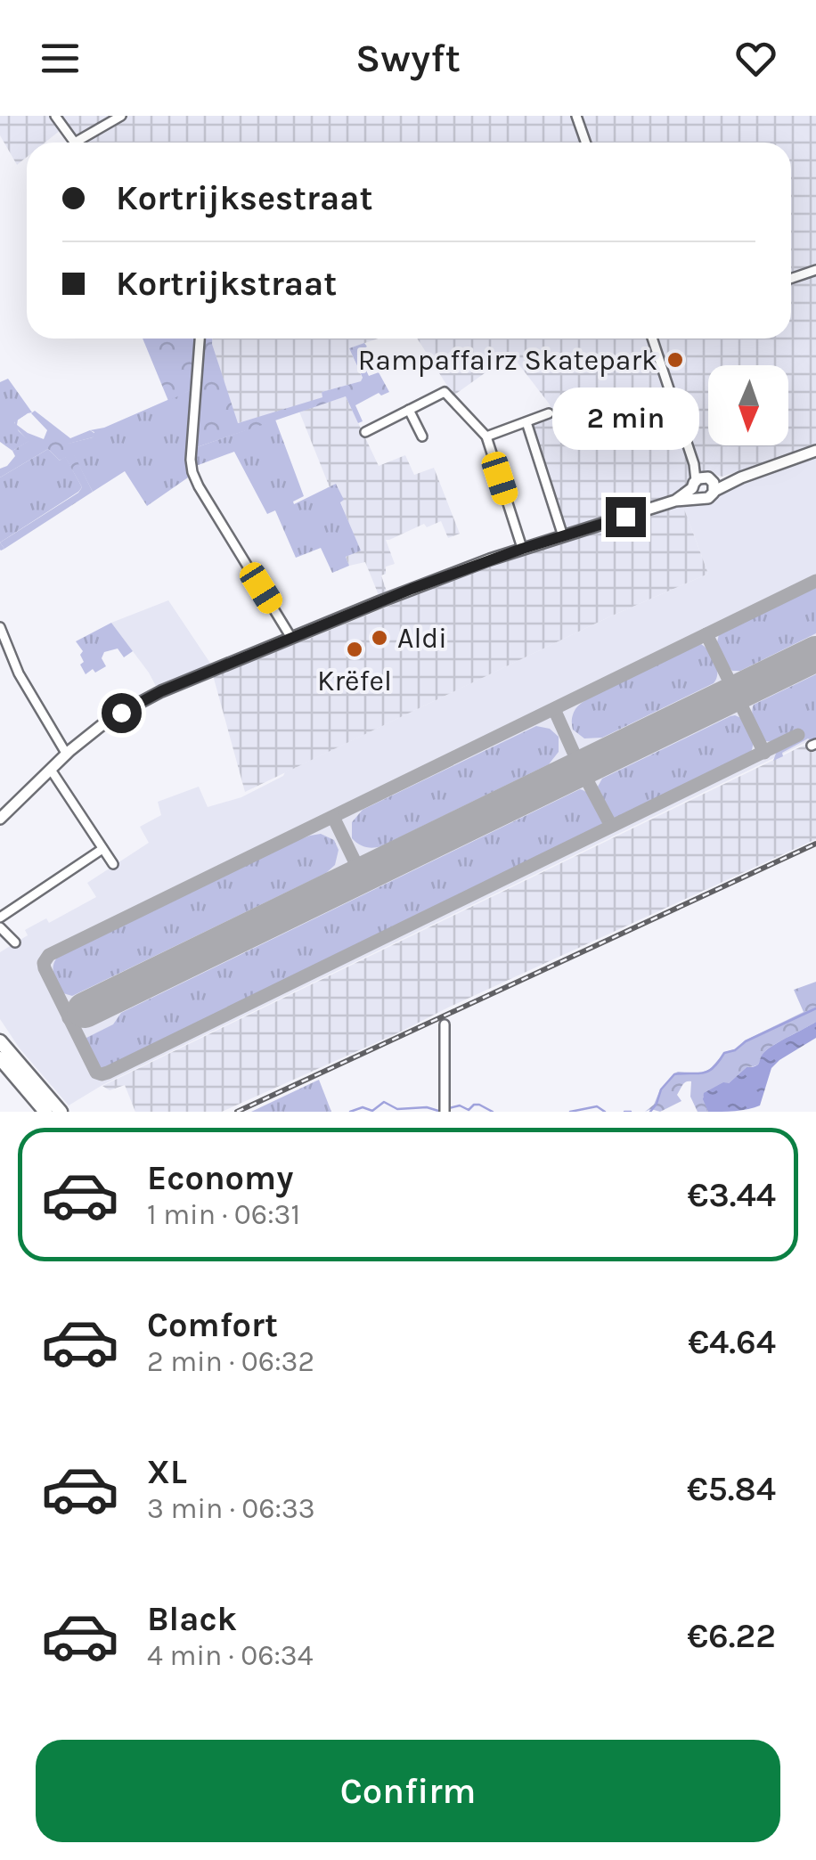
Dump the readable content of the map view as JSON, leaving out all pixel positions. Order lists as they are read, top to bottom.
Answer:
{
  "places": ["Rampaffairz Skatepark", "Aldi", "Krëfel"],
  "north": "bottom",
  "page": {
    "header": "Swyft",
    "banner": ["Kortrijksestraat", "Kortrijkstraat"],
    "bubble": "2 min",
    "list": [
      {
        "name": "Economy",
        "note": "1 min · 06:31",
        "value": "€3.44"
      },
      {
        "name": "Comfort",
        "note": "2 min · 06:32",
        "value": "€4.64"
      },
      {
        "name": "XL",
        "note": "3 min · 06:33",
        "value": "€5.84"
      },
      {
        "name": "Black",
        "note": "4 min · 06:34",
        "value": "€6.22"
      }
    ],
    "buttons": "Confirm"
  }
}
